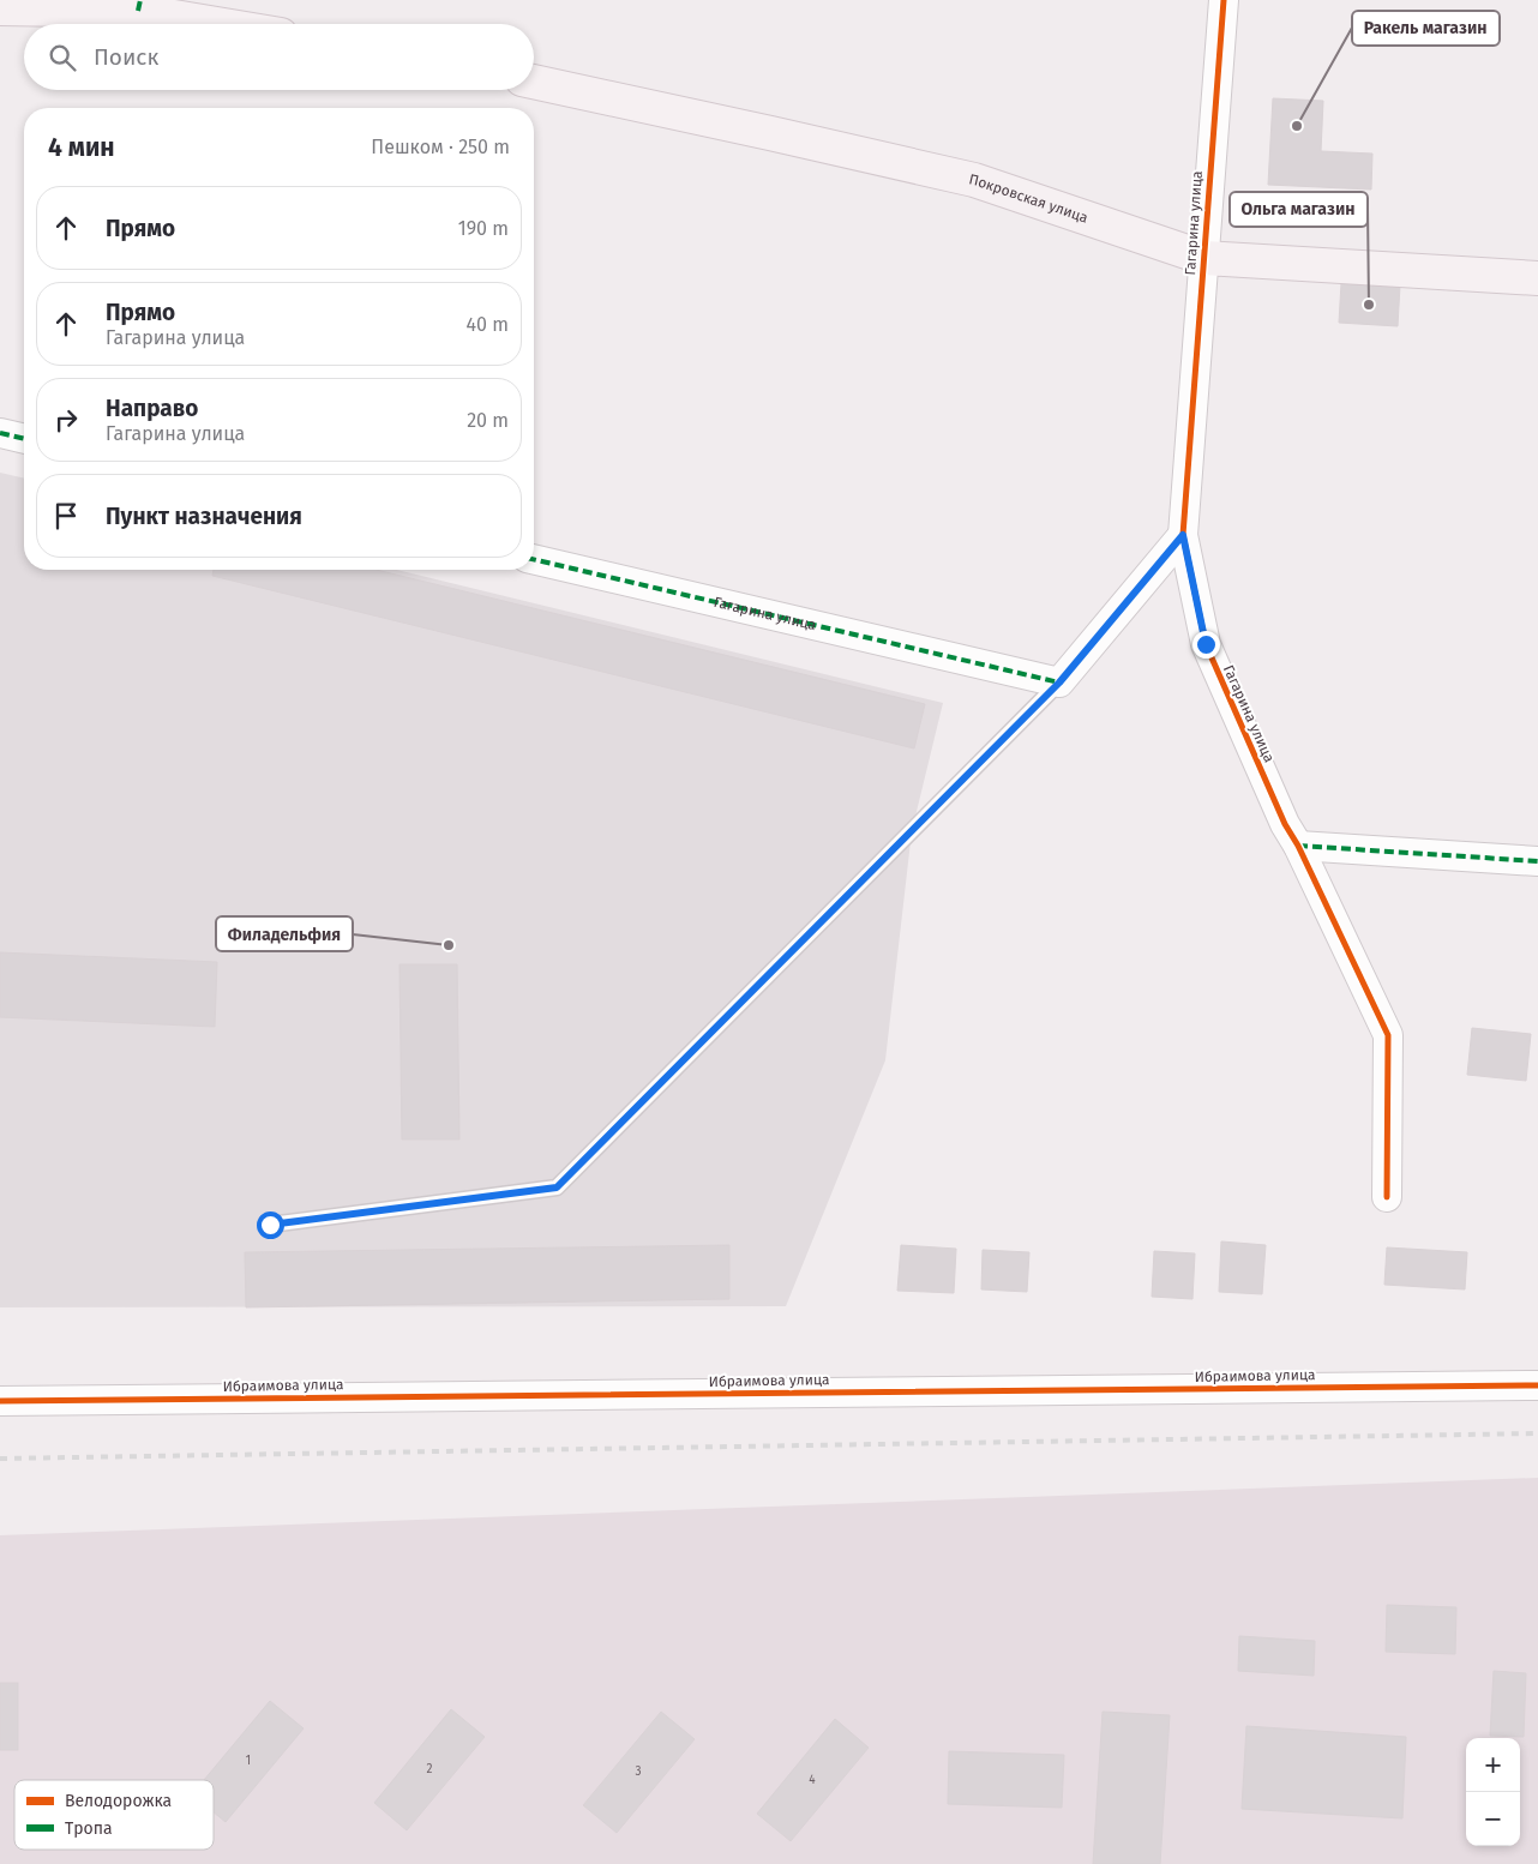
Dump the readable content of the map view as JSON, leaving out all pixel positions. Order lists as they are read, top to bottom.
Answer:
{
  "streets": {
    "street": ["Покровская улица", "Гагарина улица", "Ибраимова улица"]
  },
  "crossings": [
    ["Покровская улица", "Гагарина улица"]
  ],
  "places": ["Ракель магазин", "Ольга магазин", "Филадельфия"],
  "house_numbers": [
    "1",
    "2",
    "3",
    "4"
  ],
  "legend": ["Велодорожка", "Тропа"],
  "page": {
    "search": "Поиск",
    "heading": ["4 мин", "Пешком · 250 m"],
    "list": [
      ["Прямо", "190 m"],
      ["Прямо", "Гагарина улица", "40 m"],
      ["Направо", "Гагарина улица", "20 m"],
      "Пункт назначения"
    ],
    "map_buttons": ["+", "−"]
  }
}
